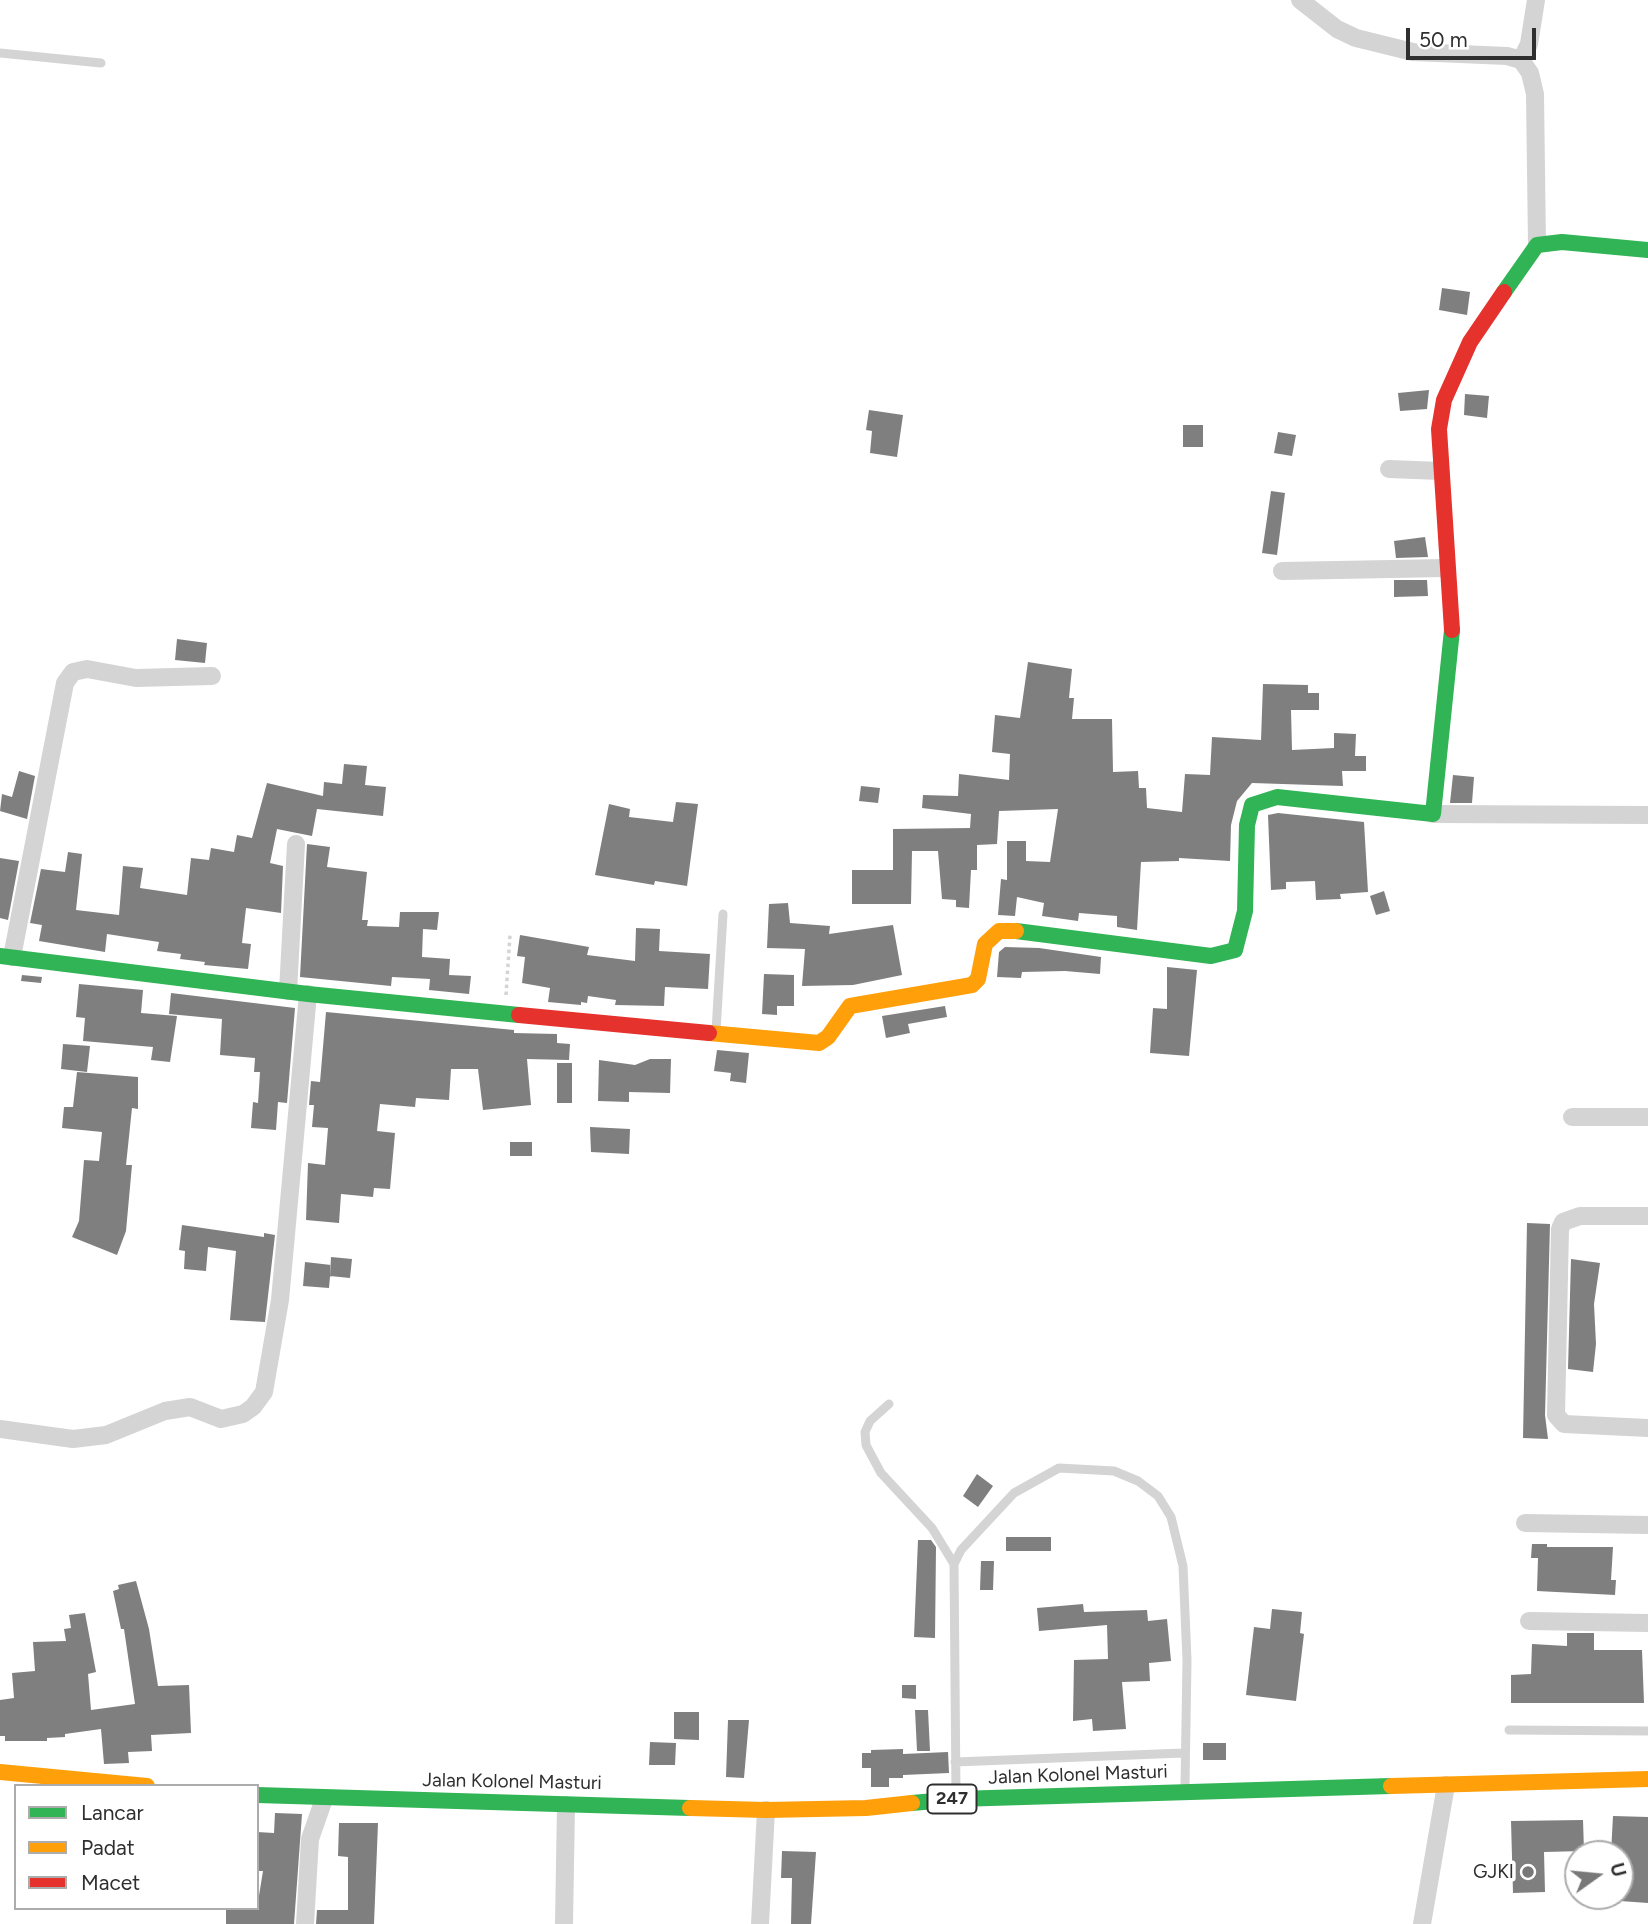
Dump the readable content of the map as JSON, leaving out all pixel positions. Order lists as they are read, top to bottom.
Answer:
{
  "streets": {
    "street": ["Jalan Kolonel Masturi", "247"]
  },
  "places": ["GJKI"],
  "legend": ["Lancar", "Padat", "Macet"],
  "scale_bar": "50 m",
  "north": "right"
}
